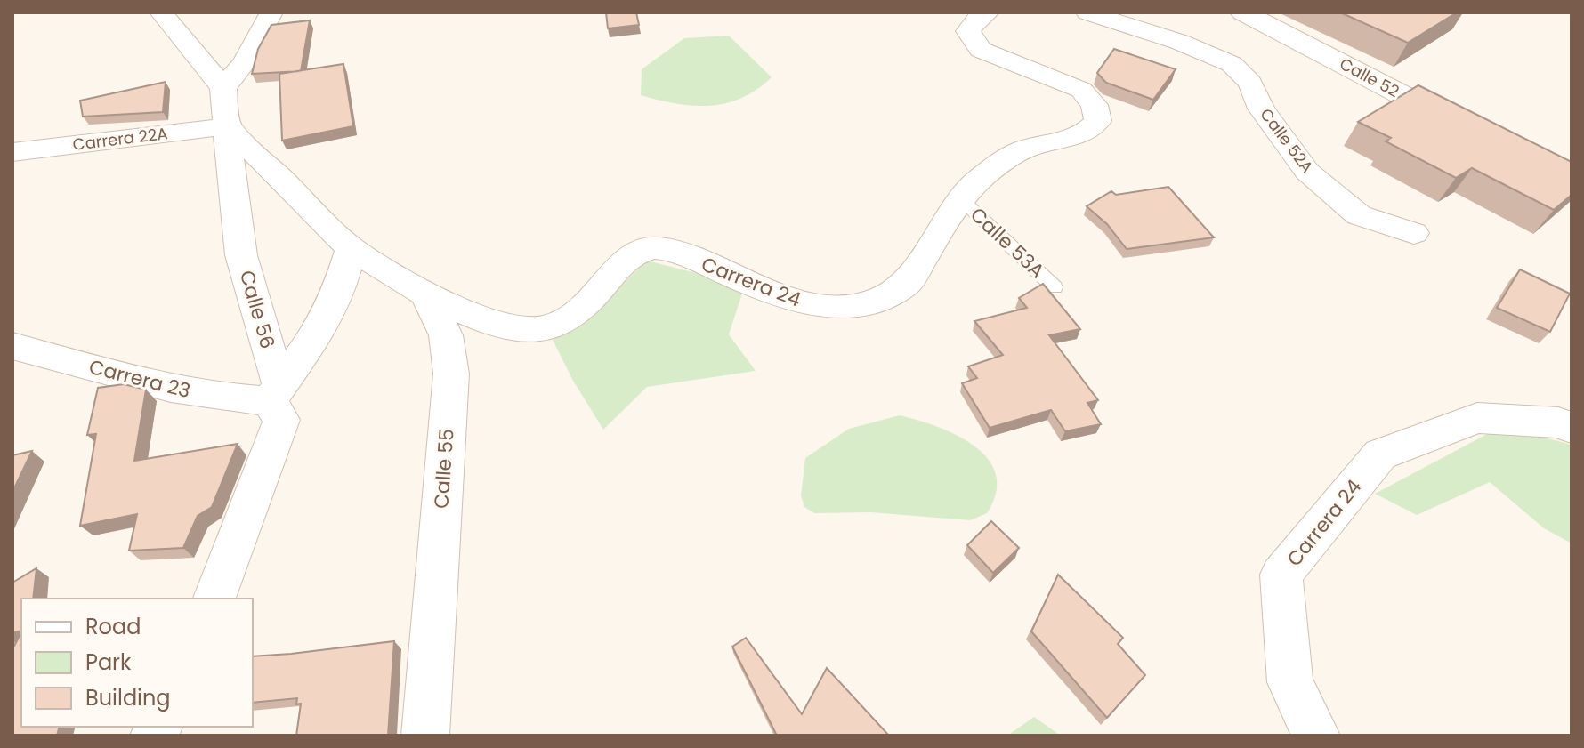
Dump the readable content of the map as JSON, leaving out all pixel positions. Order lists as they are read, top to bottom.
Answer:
{
  "streets": {
    "street": [
      "Calle 52",
      "Carrera 22A",
      "Calle 52A",
      "Carrera 24",
      "Calle 56",
      "Carrera 23",
      "Calle 55"
    ],
    "lane": ["Calle 53A"]
  },
  "crossings": [
    ["Carrera 22A", "Calle 56"],
    ["Calle 53A", "Carrera 24"],
    ["Carrera 24", "Calle 55"],
    ["Calle 56", "Carrera 23"]
  ],
  "legend": ["Road", "Park", "Building"]
}
